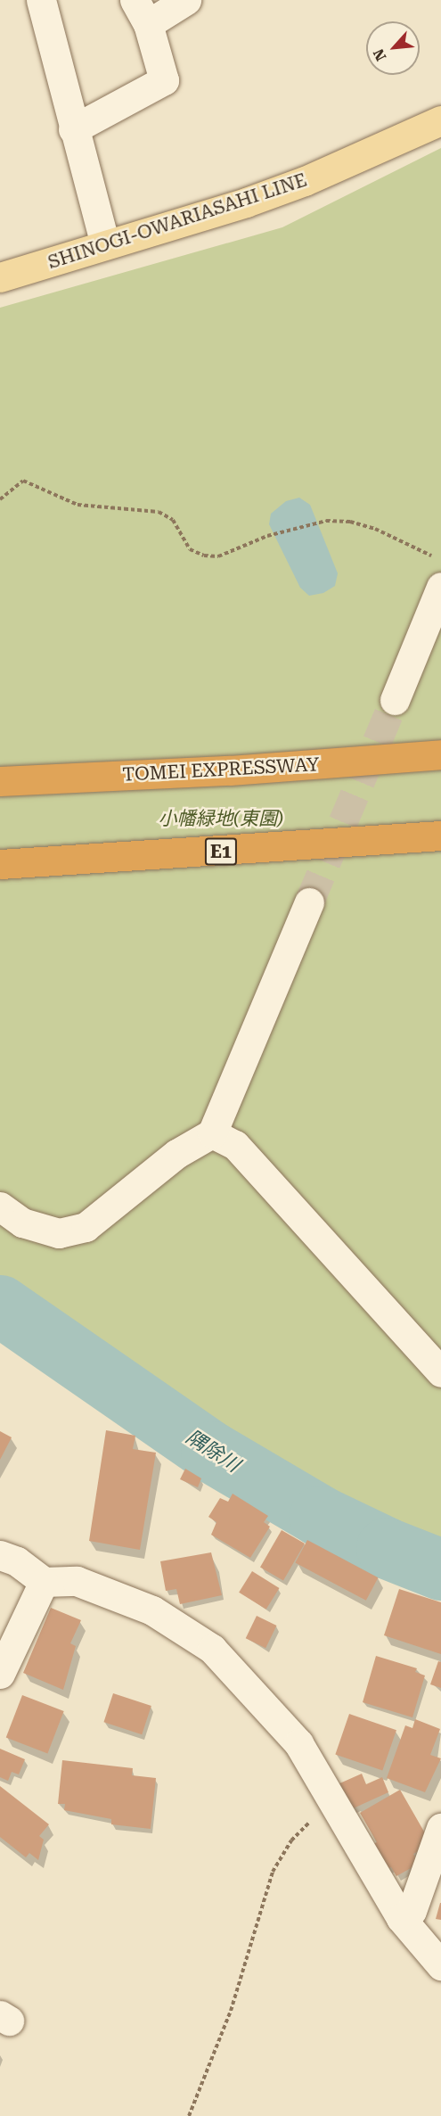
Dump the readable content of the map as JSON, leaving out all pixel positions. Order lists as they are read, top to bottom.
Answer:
{
  "streets": {
    "highway": ["TOMEI EXPRESSWAY", "E1"],
    "main road": ["SHINOGI-OWARIASAHI LINE"]
  },
  "water": ["隅除川"],
  "parks": ["小幡緑地(東園)"],
  "north": "bottom left"
}
